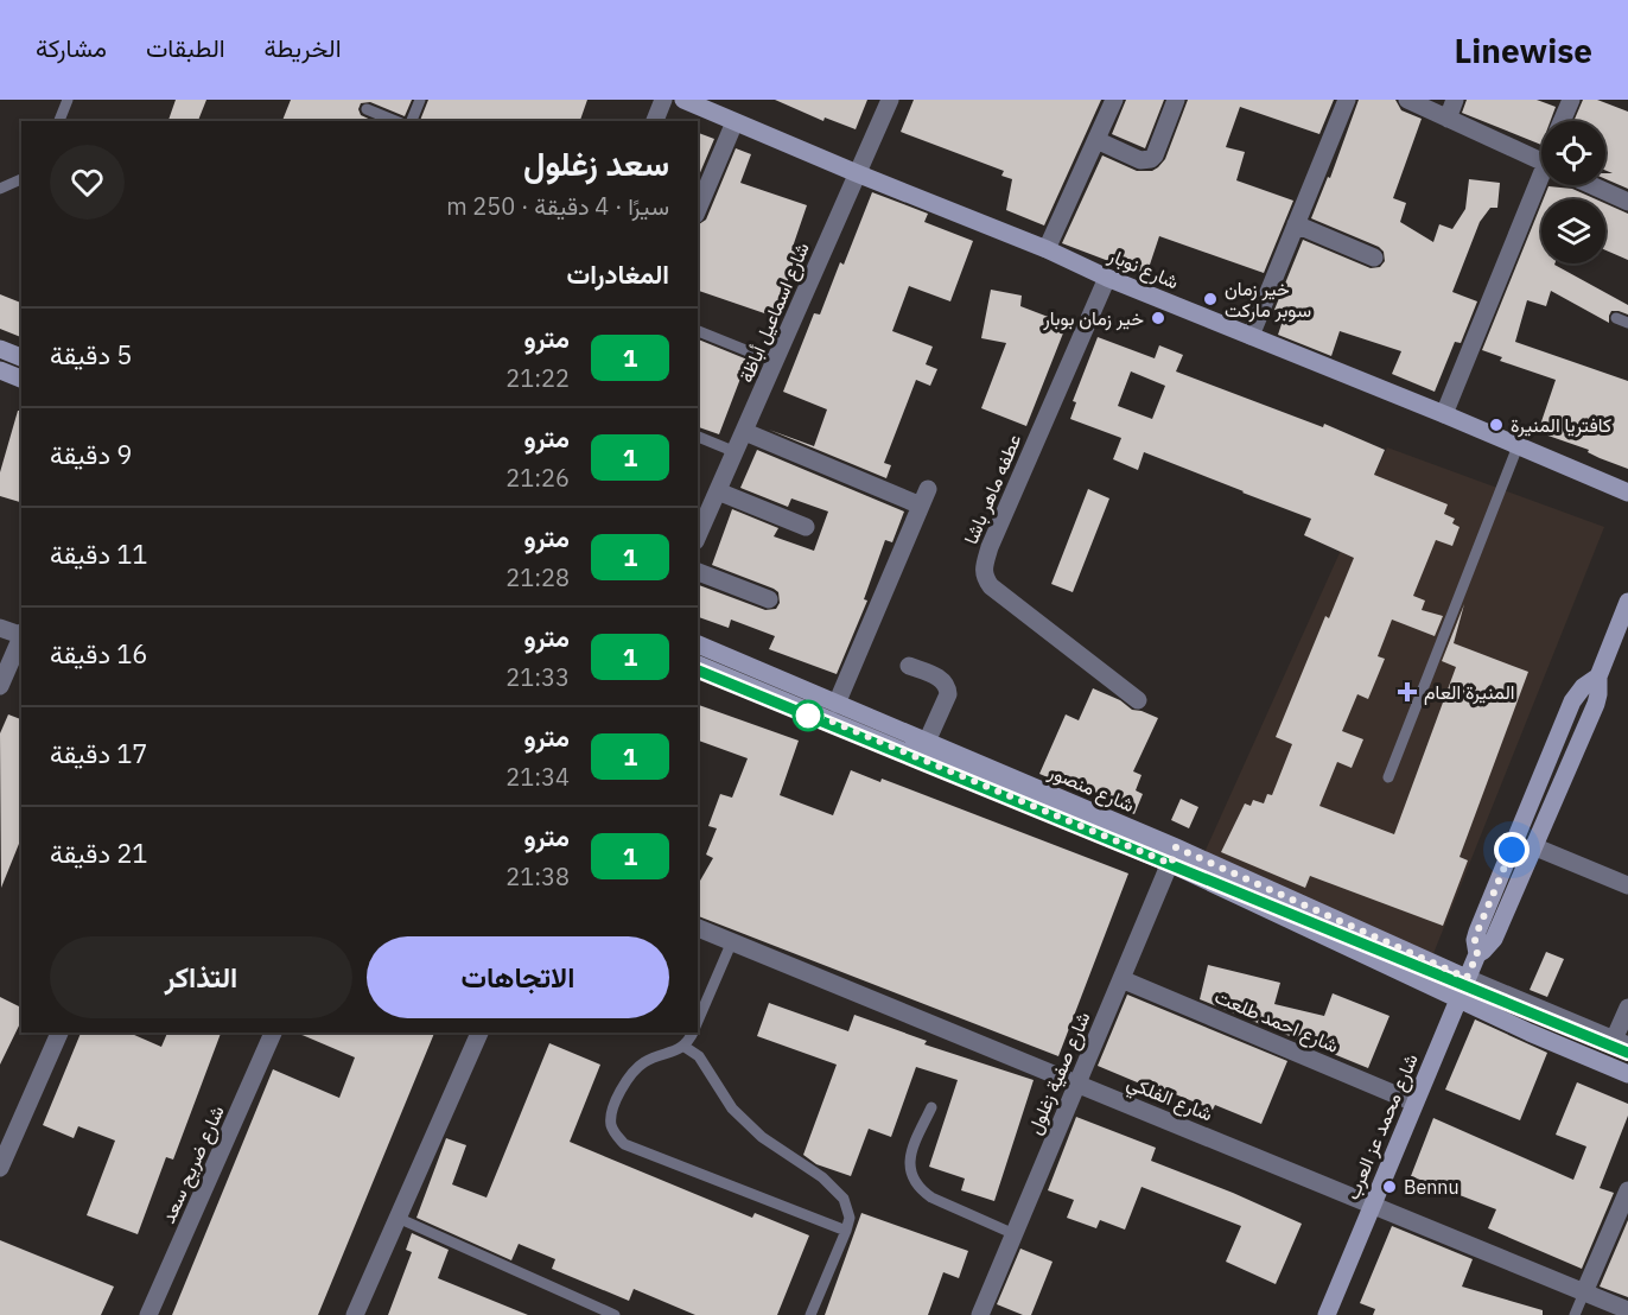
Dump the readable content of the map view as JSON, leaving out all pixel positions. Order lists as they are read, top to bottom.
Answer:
{
  "streets": {
    "street": [
      "شارع نوبار",
      "شارع اسماعيل أباظة",
      "عطفه ماهر باشا",
      "شارع منصور",
      "شارع احمد طلعت",
      "شارع صفية زغلول",
      "شارع الفلكي",
      "شارع محمد عز العرب",
      "شارع ضريح سعد"
    ]
  },
  "crossings": [
    ["شارع نوبار", "شارع اسماعيل أباظة"],
    ["شارع نوبار", "عطفه ماهر باشا"],
    ["شارع منصور", "شارع صفية زغلول"],
    ["شارع منصور", "شارع محمد عز العرب"],
    ["شارع احمد طلعت", "شارع صفية زغلول"],
    ["شارع احمد طلعت", "شارع محمد عز العرب"],
    ["شارع صفية زغلول", "شارع الفلكي"],
    ["شارع الفلكي", "شارع محمد عز العرب"]
  ],
  "places": {
    "other": [
      "خير زمان سوبر ماركت",
      "خير زمان بوبار",
      "كافتريا المنيرة",
      "Bennu"
    ],
    "health": ["المنيرة العام"]
  },
  "lines": ["metro line 1"],
  "page": {
    "header": "Linewise",
    "nav": ["الخريطة", "الطبقات", "مشاركة"],
    "heading": [
      ["سعد زغلول", "سيرًا · 4 دقيقة · 250 m"],
      "المغادرات"
    ],
    "list": [
      {
        "mark": "1",
        "name": "مترو",
        "note": "21:22",
        "value": "5 دقيقة"
      },
      {
        "mark": "1",
        "name": "مترو",
        "note": "21:26",
        "value": "9 دقيقة"
      },
      {
        "mark": "1",
        "name": "مترو",
        "note": "21:28",
        "value": "11 دقيقة"
      },
      {
        "mark": "1",
        "name": "مترو",
        "note": "21:33",
        "value": "16 دقيقة"
      },
      {
        "mark": "1",
        "name": "مترو",
        "note": "21:34",
        "value": "17 دقيقة"
      },
      {
        "mark": "1",
        "name": "مترو",
        "note": "21:38",
        "value": "21 دقيقة"
      }
    ],
    "buttons": ["الاتجاهات", "التذاكر"]
  }
}
